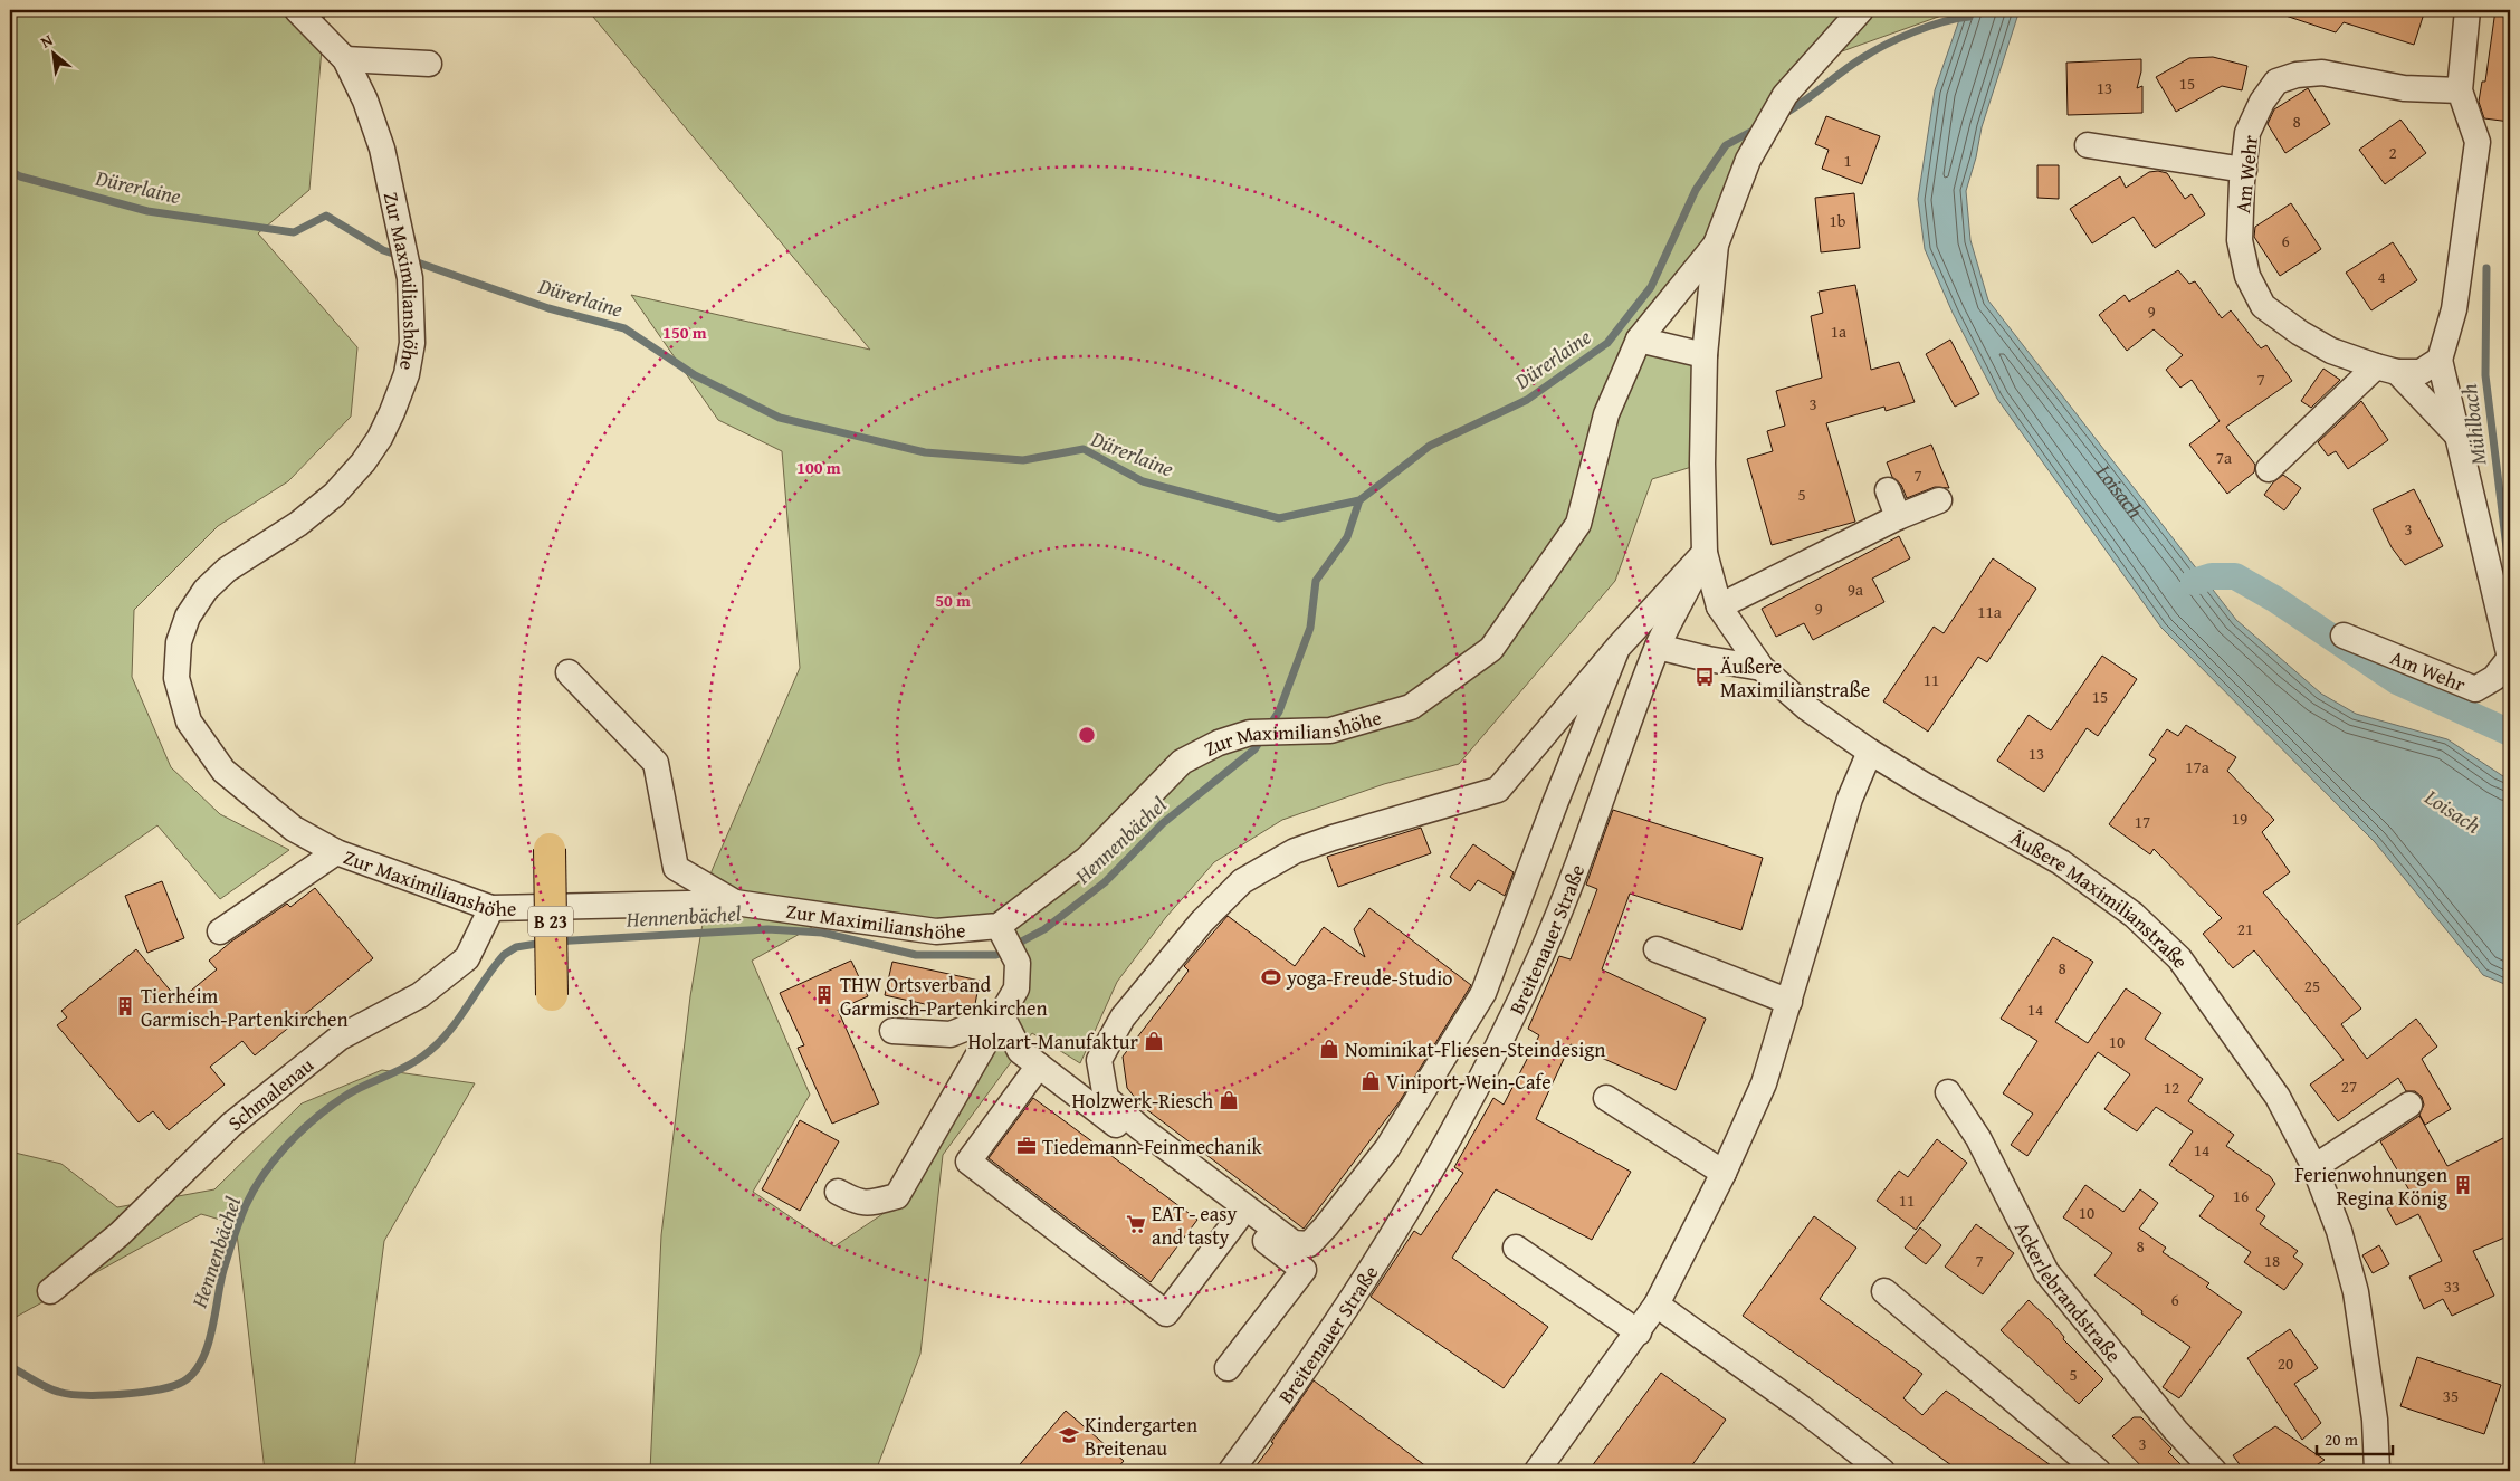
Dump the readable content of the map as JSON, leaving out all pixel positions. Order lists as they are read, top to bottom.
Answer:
{
  "streets": {
    "main road": ["B 23"],
    "street": [
      "Am Wehr",
      "Zur Maximilianshöhe",
      "Äußere Maximilianstraße",
      "Breitenauer Straße",
      "Schmalenau",
      "Ackerlebrandstraße"
    ]
  },
  "crossings": [
    ["Zur Maximilianshöhe", "Äußere Maximilianstraße"],
    ["Zur Maximilianshöhe", "Schmalenau"],
    ["Äußere Maximilianstraße", "Breitenauer Straße"]
  ],
  "water": [
    "Dürerlaine",
    "Mühlbach",
    "Loisach",
    "Hennenbächel"
  ],
  "places": {
    "bus stop": ["Äußere Maximilianstraße"],
    "sports": ["yoga-Freude-Studio"],
    "building": ["THW Ortsverband Garmisch-Partenkirchen", "Tierheim Garmisch-Partenkirchen", "Ferienwohnungen Regina König"],
    "shop": [
      "Holzart-Manufaktur",
      "Nominikat-Fliesen-Steindesign",
      "Viniport-Wein-Cafe",
      "Holzwerk-Riesch"
    ],
    "office": ["Tiedemann-Feinmechanik"],
    "supermarket": ["EAT - easy and tasty"],
    "school or university": ["Kindergarten Breitenau"]
  },
  "house_numbers": [
    "15",
    "13",
    "8",
    "2",
    "1",
    "1b",
    "6",
    "4",
    "9",
    "1a",
    "7",
    "3",
    "7a",
    "7",
    "5",
    "3",
    "9a",
    "9",
    "11a",
    "11",
    "15",
    "13",
    "17a",
    "19",
    "17",
    "21",
    "8",
    "25",
    "14",
    "10",
    "27",
    "12",
    "14",
    "16",
    "11",
    "10",
    "8",
    "7",
    "18",
    "33",
    "6",
    "20",
    "5",
    "35",
    "3"
  ],
  "scale_bar": "20 m",
  "north": "top left",
  "rings": ["150 m", "100 m", "50 m"]
}
